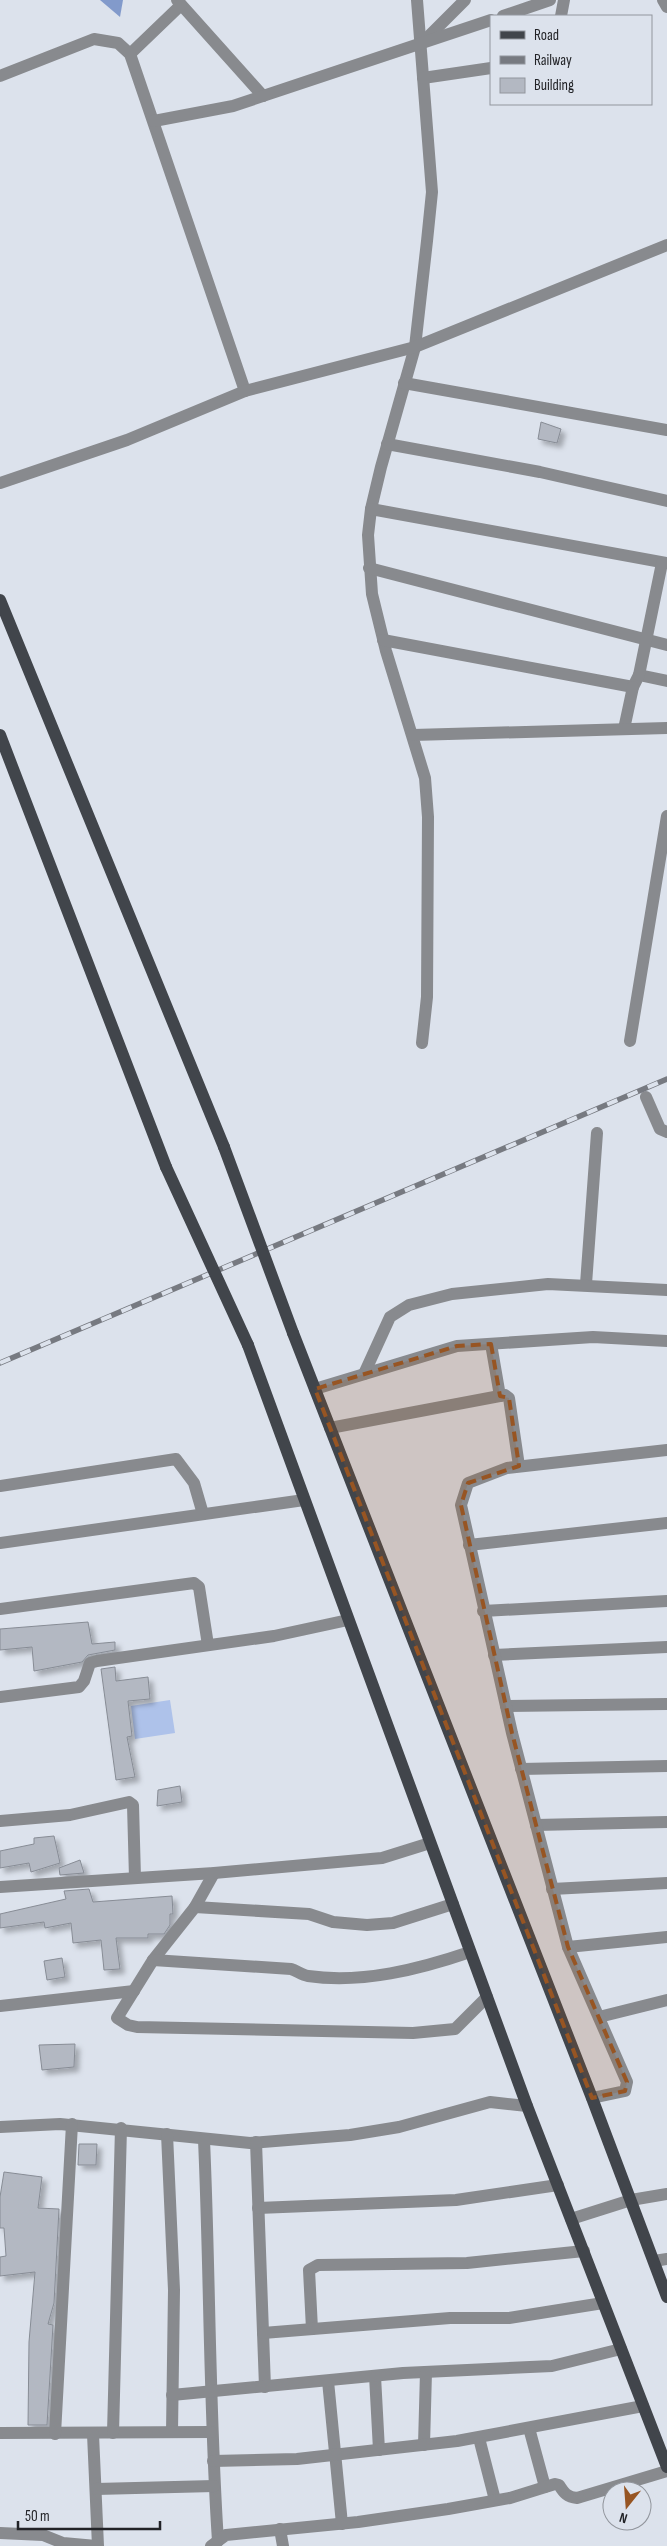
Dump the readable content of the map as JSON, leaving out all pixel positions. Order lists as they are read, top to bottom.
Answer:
{
  "legend": ["Road", "Railway", "Building"],
  "scale_bar": "50 m",
  "north": "bottom"
}
